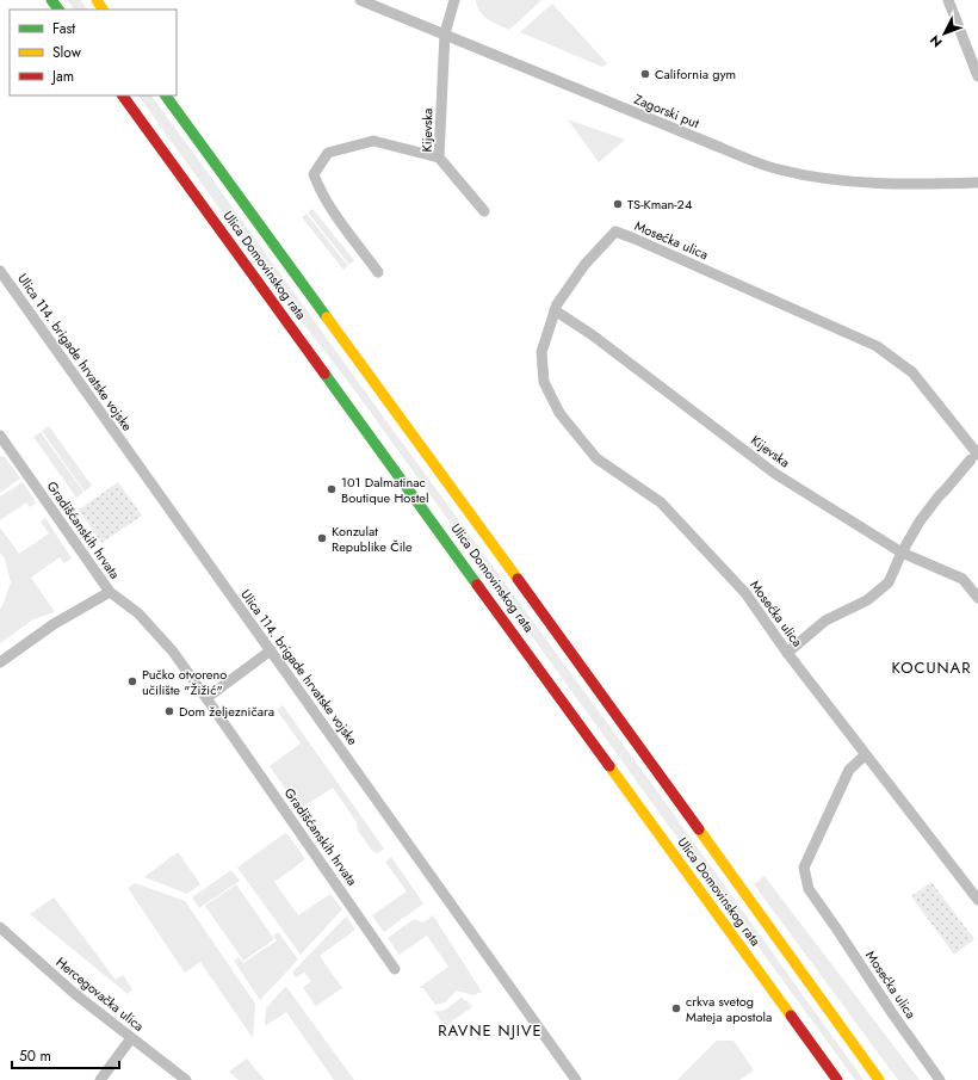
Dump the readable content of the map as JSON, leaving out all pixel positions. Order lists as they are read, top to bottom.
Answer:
{
  "streets": {
    "main road": ["Ulica Domovinskog rata"],
    "street": [
      "Zagorski put",
      "Kijevska",
      "Mosećka ulica",
      "Ulica 114. brigade hrvatske vojske",
      "Gradišćanskih hrvata",
      "Hercegovačka ulica"
    ]
  },
  "crossings": [
    ["Zagorski put", "Kijevska"],
    ["Kijevska", "Mosećka ulica"]
  ],
  "districts": ["KOCUNAR", "RAVNE NJIVE"],
  "places": [
    "California gym",
    "TS-Kman-24",
    "101 Dalmatinac Boutique Hostel",
    "Konzulat Republike Čile",
    "Pučko otvoreno učilište \"Žižić\"",
    "Dom željezničara",
    "crkva svetog Mateja apostola"
  ],
  "legend": ["Fast", "Slow", "Jam"],
  "scale_bar": "50 m",
  "north": "bottom left"
}
